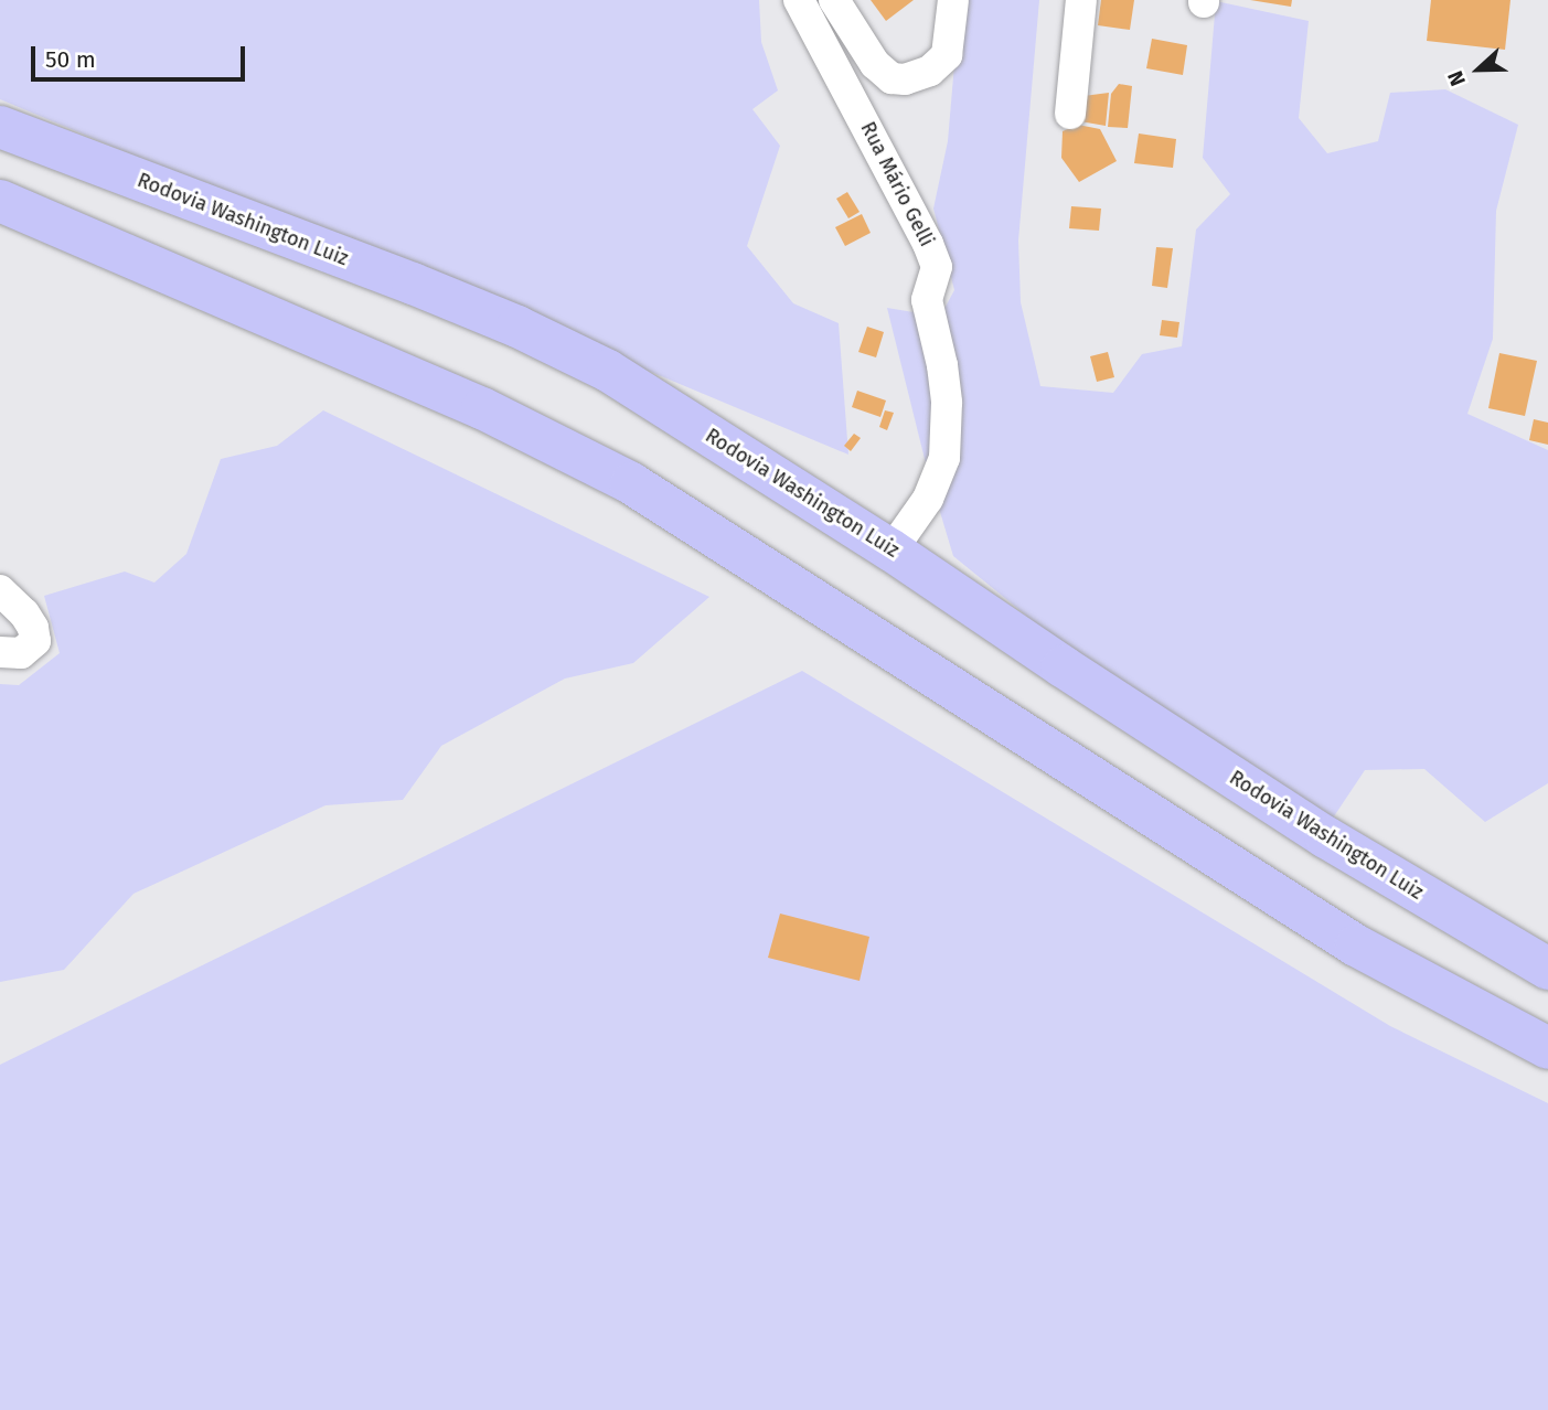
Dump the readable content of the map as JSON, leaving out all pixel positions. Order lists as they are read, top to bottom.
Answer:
{
  "streets": {
    "highway": ["Rodovia Washington Luiz"],
    "street": ["Rua Mário Gelli"]
  },
  "crossings": [
    ["Rua Mário Gelli", "Rodovia Washington Luiz"]
  ],
  "scale_bar": "50 m",
  "north": "left"
}
